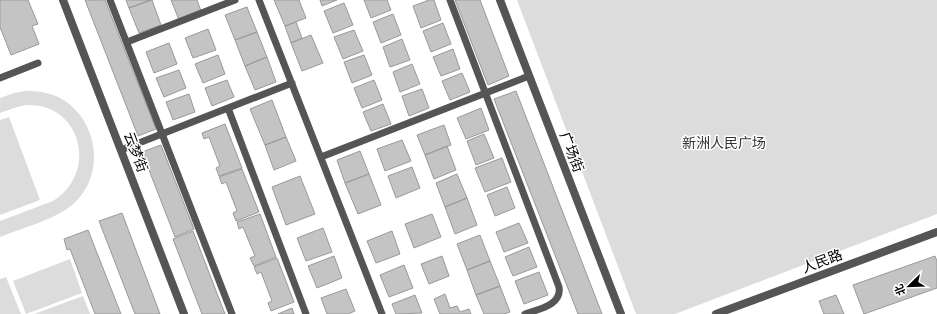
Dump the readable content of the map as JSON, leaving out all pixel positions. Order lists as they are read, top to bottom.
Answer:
{
  "streets": {
    "street": ["云梦街", "广场街", "人民路"]
  },
  "parks": ["新洲人民广场"],
  "north": "bottom left"
}
